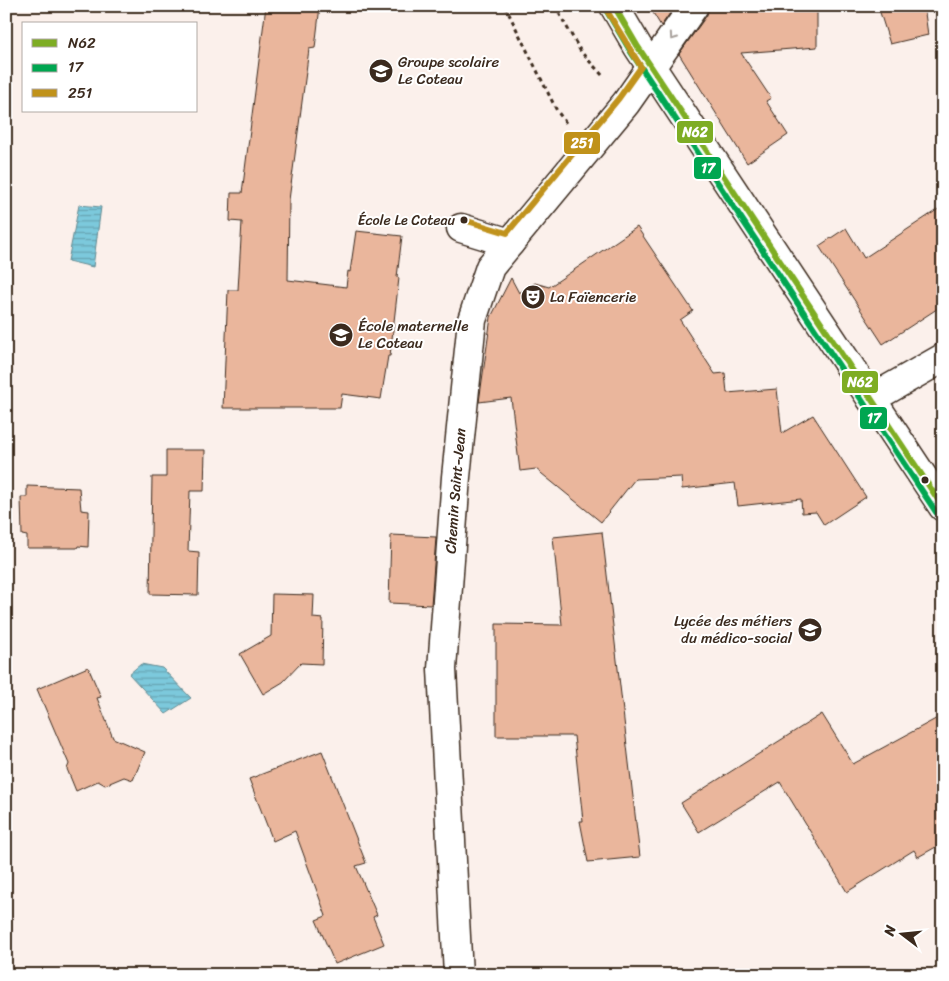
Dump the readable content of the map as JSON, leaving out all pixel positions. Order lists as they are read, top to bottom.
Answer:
{
  "streets": {
    "street": ["Chemin Saint-Jean"]
  },
  "places": {
    "school or university": ["Groupe scolaire Le Coteau", "École maternelle Le Coteau", "Lycée des métiers du médico-social"],
    "other": ["École Le Coteau"],
    "theatre": ["La Faïencerie"]
  },
  "lines": ["transit line N62", "transit line 17", "transit line 251"],
  "legend": ["N62", "17", "251"],
  "north": "left"
}
